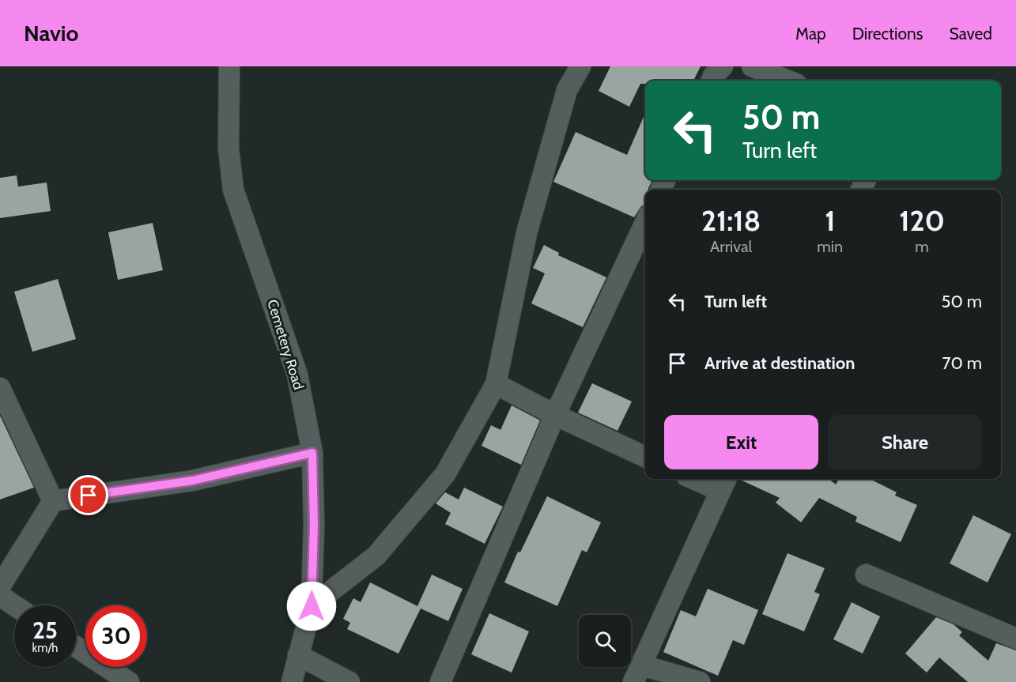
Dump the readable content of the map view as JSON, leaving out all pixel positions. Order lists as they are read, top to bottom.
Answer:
{
  "streets": {
    "street": ["Cemetery Road"]
  },
  "page": {
    "header": "Navio",
    "nav": ["Map", "Directions", "Saved"],
    "turn": ["50 m", "Turn left"],
    "eta": [
      "21:18",
      "Arrival",
      "1",
      "min",
      "120",
      "m"
    ],
    "list": [
      {
        "name": "Turn left",
        "value": "50 m"
      },
      {
        "name": "Arrive at destination",
        "value": "70 m"
      }
    ],
    "buttons": ["Exit", "Share"],
    "speed": "25 km/h",
    "limit": "30"
  }
}
